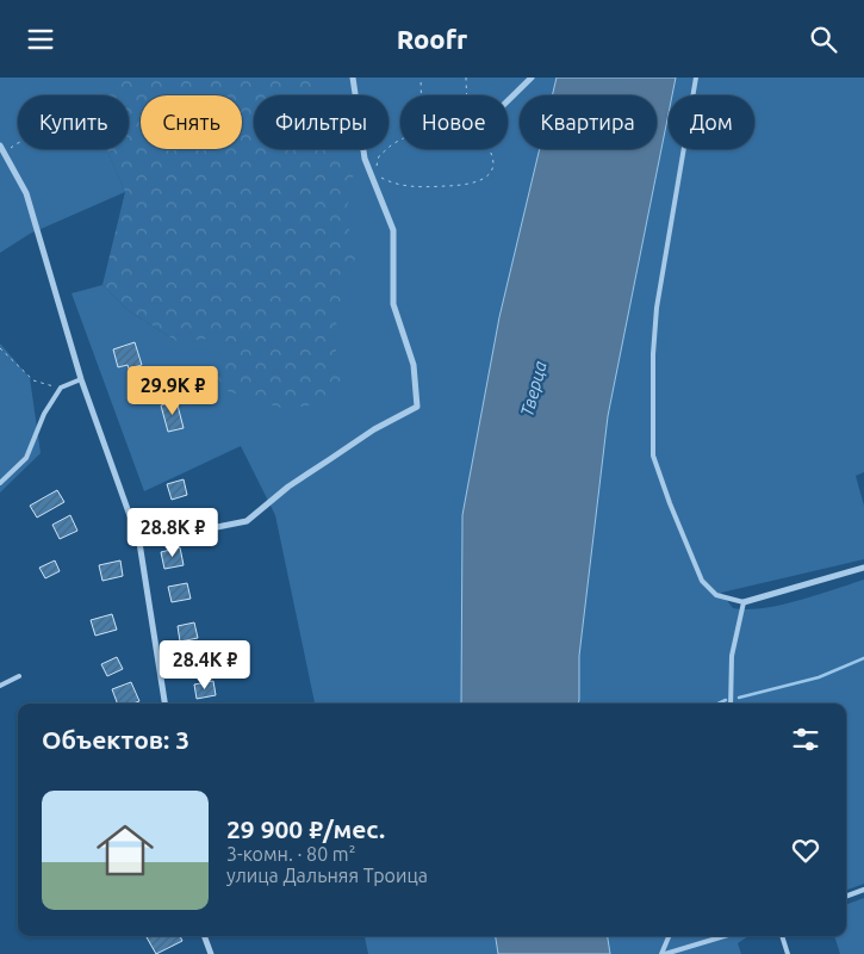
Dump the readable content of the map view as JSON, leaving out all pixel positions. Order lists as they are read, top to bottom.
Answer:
{
  "water": ["Тверца"],
  "page": {
    "header": "Roofr",
    "chip": [
      "Купить",
      "Снять",
      "Фильтры",
      "Новое",
      "Квартира",
      "Дом"
    ],
    "price": ["29.9K ₽", "28.8K ₽", "28.4K ₽"],
    "heading": "Объектов: 3",
    "list": [
      {
        "name": "29 900 ₽/мес.",
        "note": "3-комн. · 80 m² · улица Дальняя Троица"
      }
    ]
  }
}
